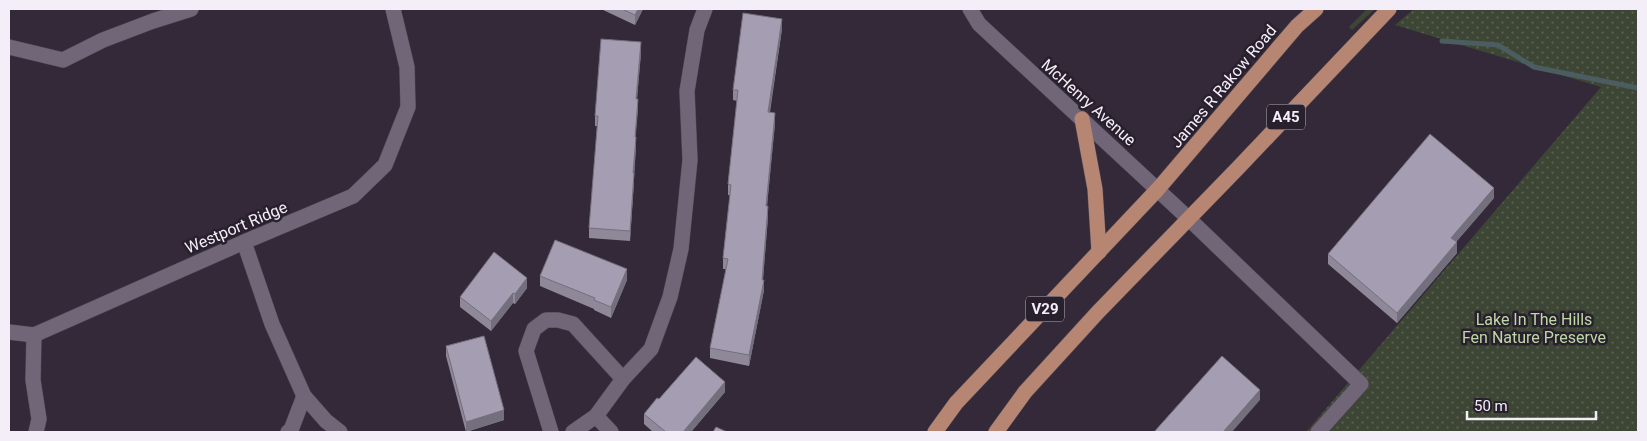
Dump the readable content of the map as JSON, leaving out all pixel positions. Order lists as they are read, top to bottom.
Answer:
{
  "streets": {
    "main road": ["James R Rakow Road", "A45", "V29"],
    "street": ["McHenry Avenue", "Westport Ridge"]
  },
  "crossings": [
    ["James R Rakow Road", "McHenry Avenue"],
    ["James R Rakow Road", "V29"],
    ["McHenry Avenue", "A45"],
    ["McHenry Avenue", "V29"],
    ["A45", "V29"]
  ],
  "parks": ["Lake In The Hills Fen Nature Preserve"],
  "scale_bar": "50 m"
}
